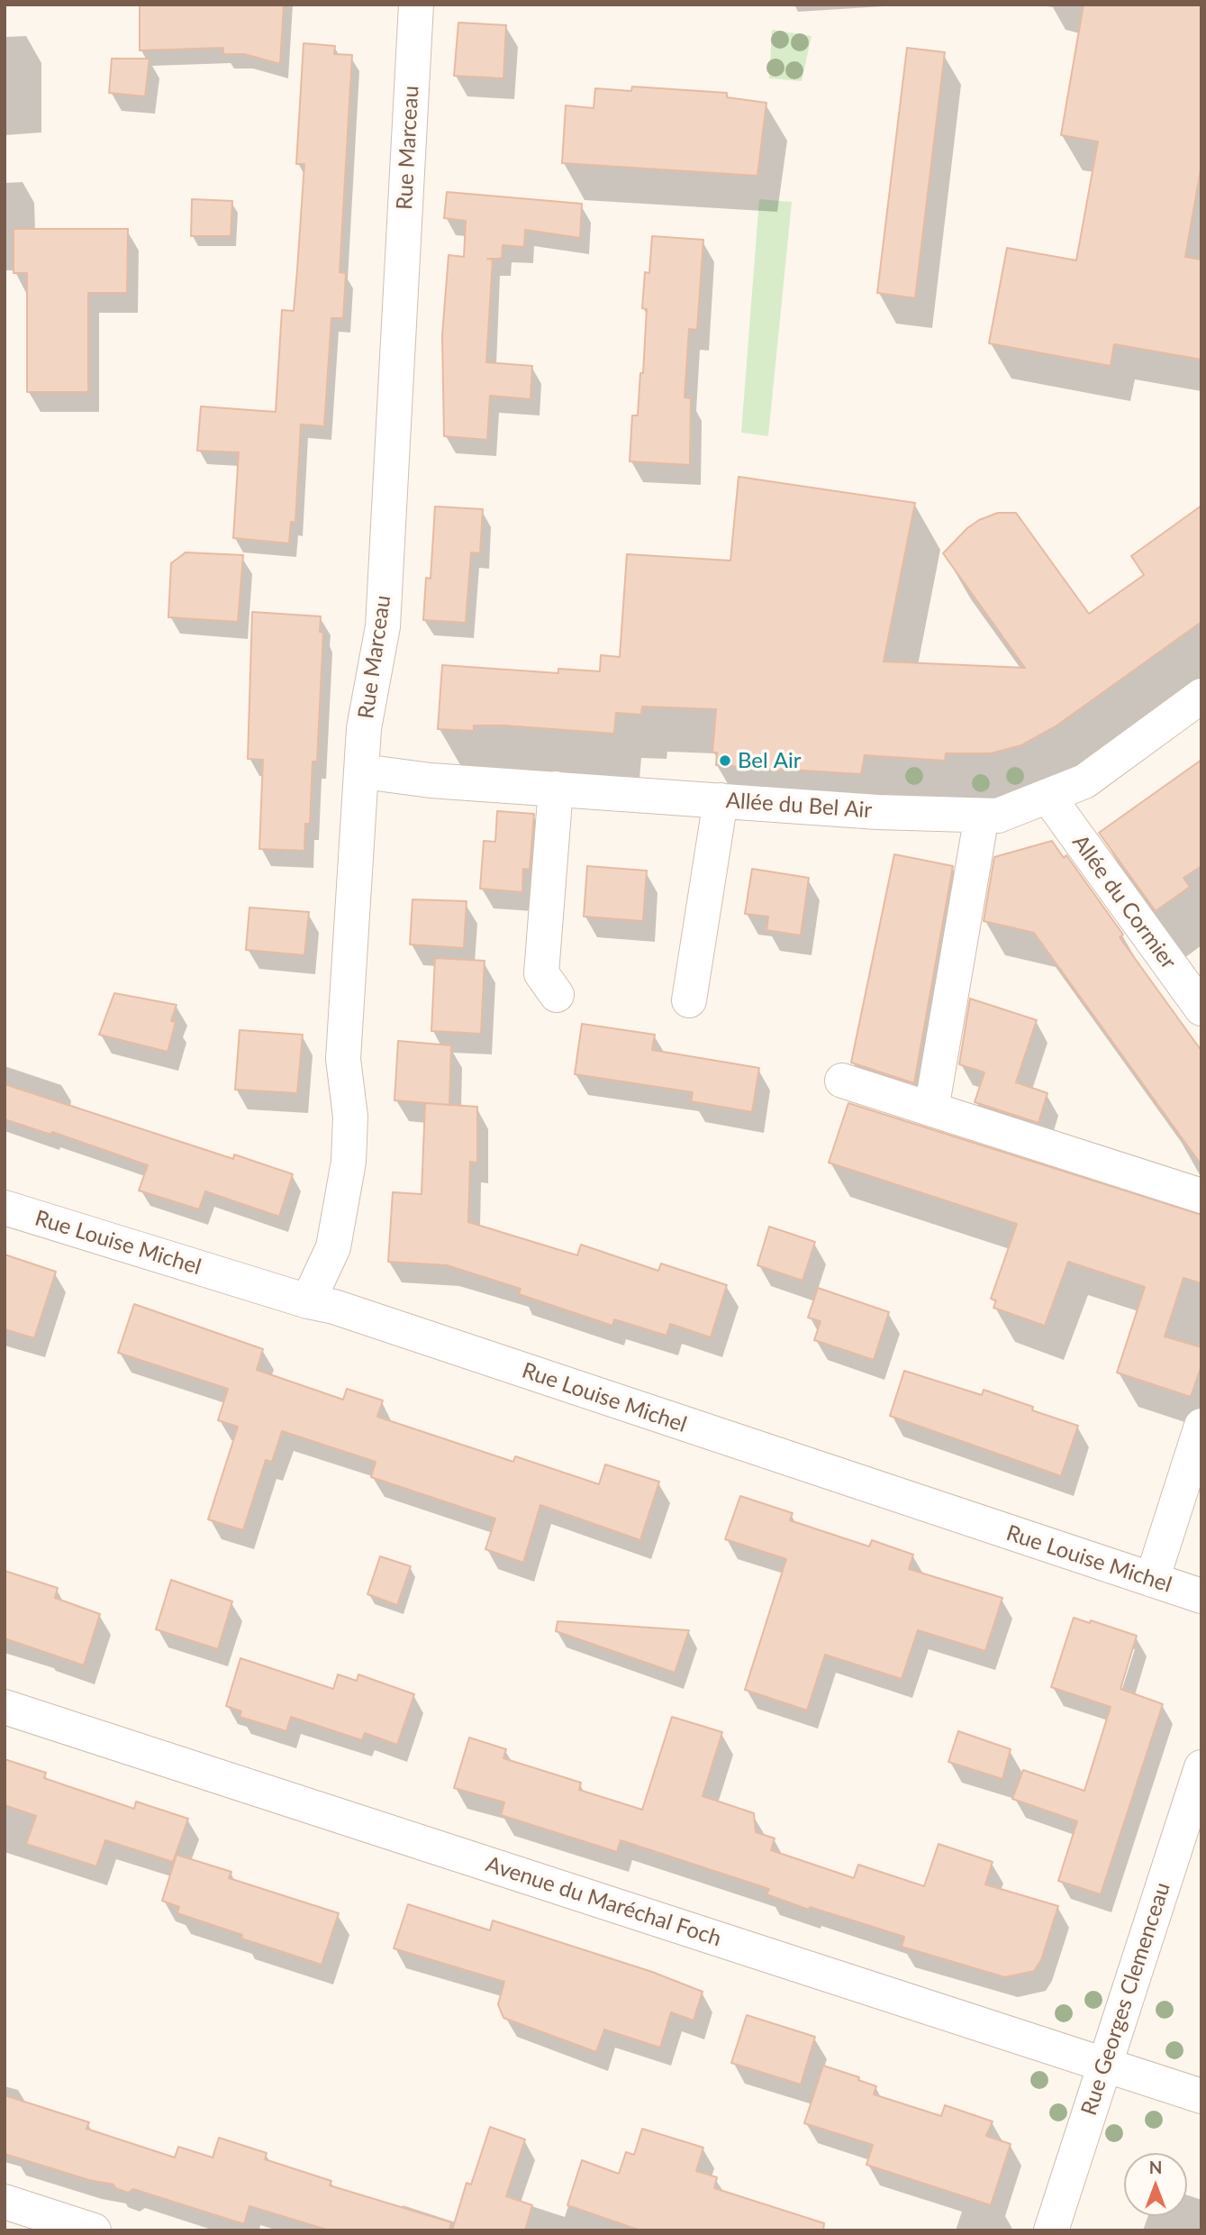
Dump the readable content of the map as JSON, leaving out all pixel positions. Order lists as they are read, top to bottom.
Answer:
{
  "streets": {
    "street": [
      "Rue Marceau",
      "Allée du Bel Air",
      "Allée du Cormier",
      "Rue Louise Michel",
      "Avenue du Maréchal Foch",
      "Rue Georges Clemenceau"
    ]
  },
  "crossings": [
    ["Rue Marceau", "Allée du Bel Air"],
    ["Rue Marceau", "Rue Louise Michel"],
    ["Allée du Bel Air", "Allée du Cormier"],
    ["Avenue du Maréchal Foch", "Rue Georges Clemenceau"]
  ],
  "places": ["Bel Air"],
  "north": "top"
}
